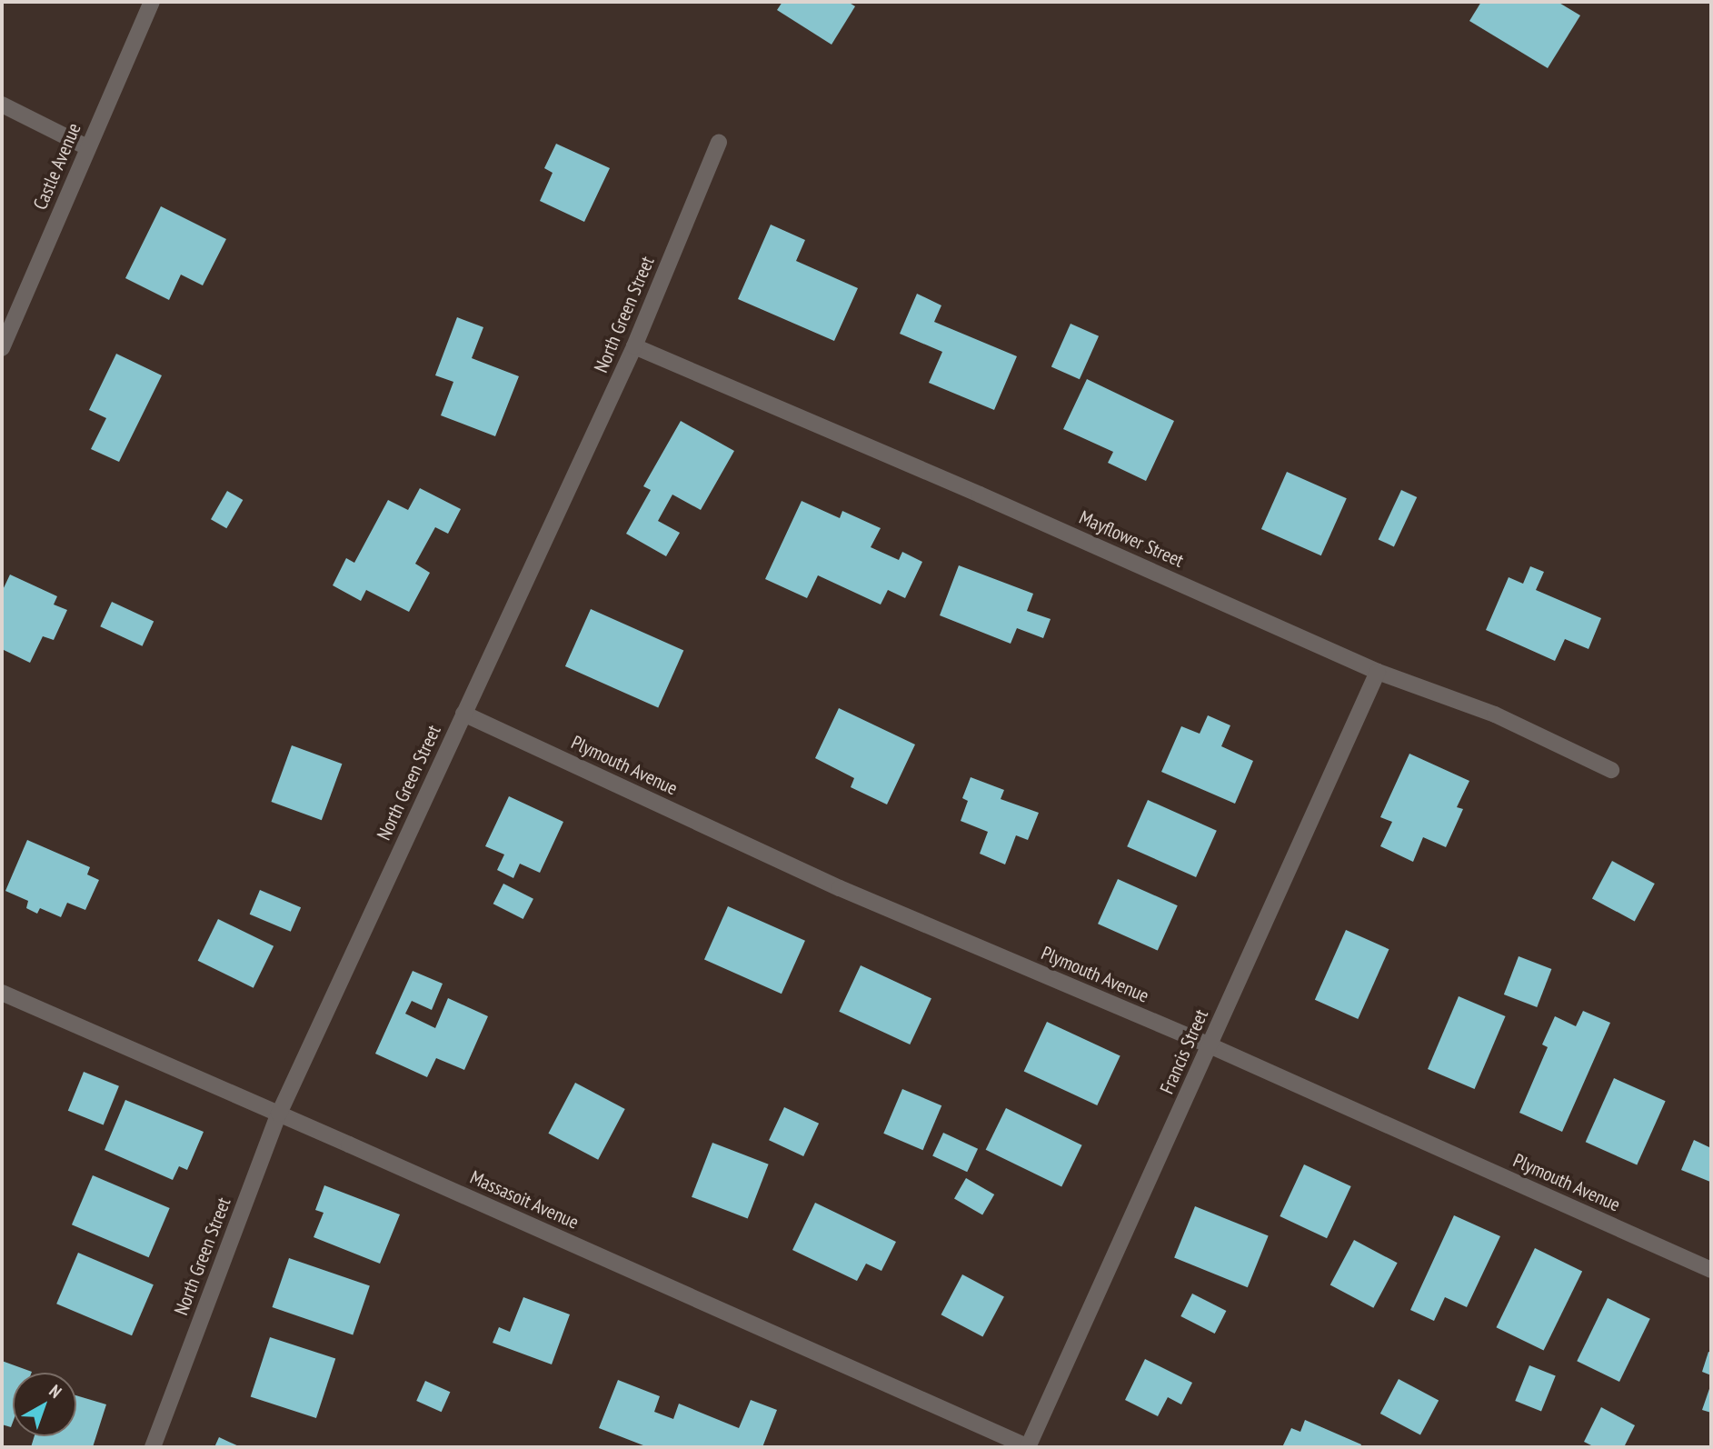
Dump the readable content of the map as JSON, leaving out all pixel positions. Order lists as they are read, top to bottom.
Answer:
{
  "streets": {
    "street": [
      "Castle Avenue",
      "North Green Street",
      "Mayflower Street",
      "Plymouth Avenue",
      "Francis Street",
      "Massasoit Avenue"
    ]
  },
  "crossings": [
    ["North Green Street", "Mayflower Street"],
    ["North Green Street", "Plymouth Avenue"],
    ["North Green Street", "Massasoit Avenue"],
    ["Mayflower Street", "Francis Street"],
    ["Plymouth Avenue", "Francis Street"],
    ["Francis Street", "Massasoit Avenue"]
  ],
  "north": "top right"
}
